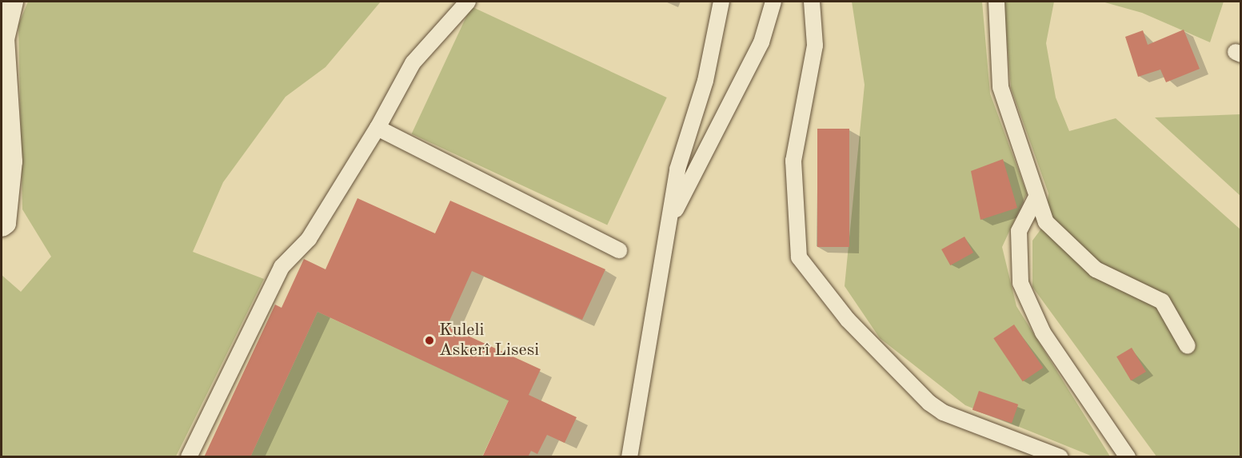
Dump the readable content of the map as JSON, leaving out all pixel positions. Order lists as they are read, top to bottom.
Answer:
{
  "places": ["Kuleli Askerî Lisesi"]
}
